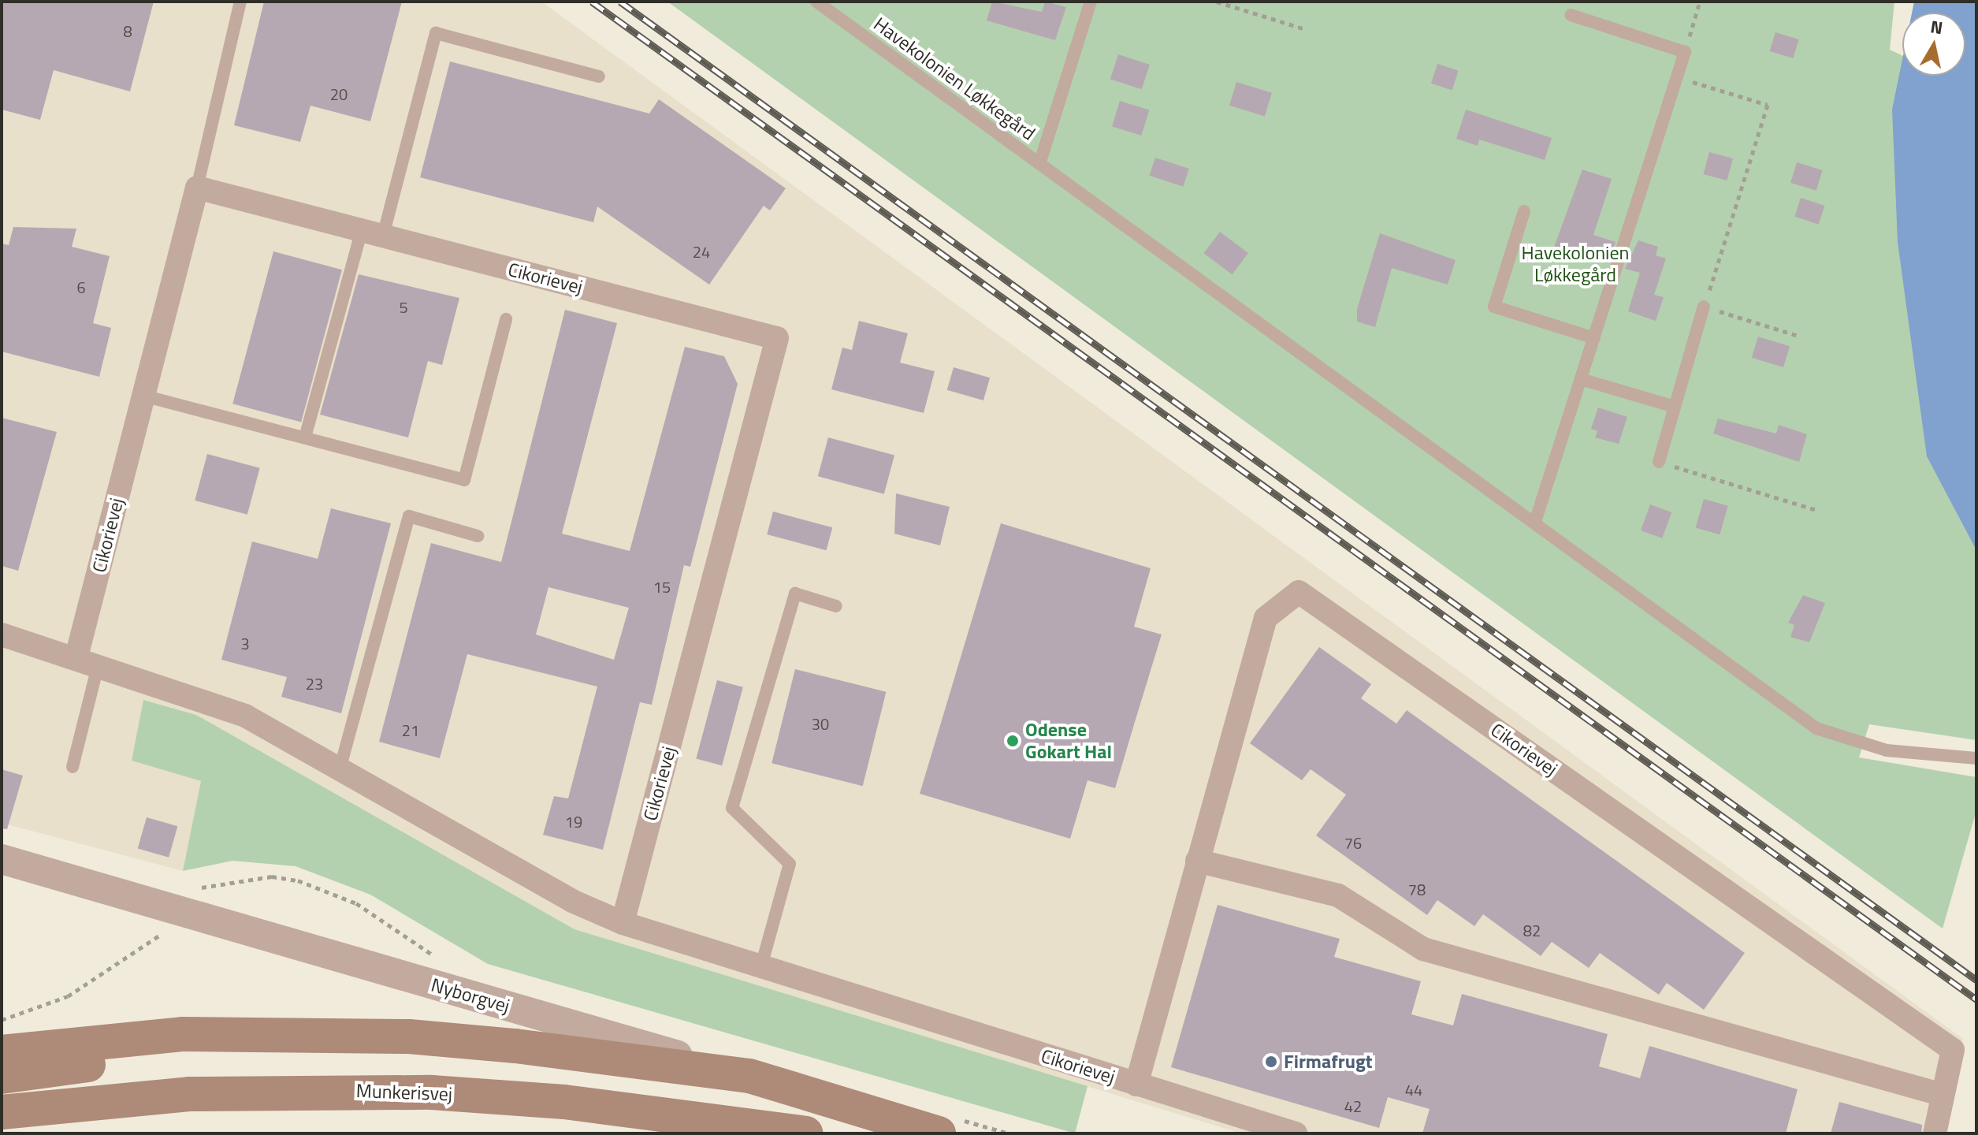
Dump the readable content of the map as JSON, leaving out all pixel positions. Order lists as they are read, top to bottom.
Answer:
{
  "streets": {
    "main road": ["Nyborgvej", "Munkerisvej"],
    "street": ["Cikorievej"],
    "lane": ["Havekolonien Løkkegård"]
  },
  "parks": ["Havekolonien Løkkegård"],
  "places": ["Odense Gokart Hal", "Firmafrugt"],
  "house_numbers": [
    "8",
    "20",
    "24",
    "6",
    "5",
    "15",
    "3",
    "23",
    "30",
    "21",
    "19",
    "76",
    "78",
    "82",
    "44",
    "42"
  ],
  "north": "top"
}
